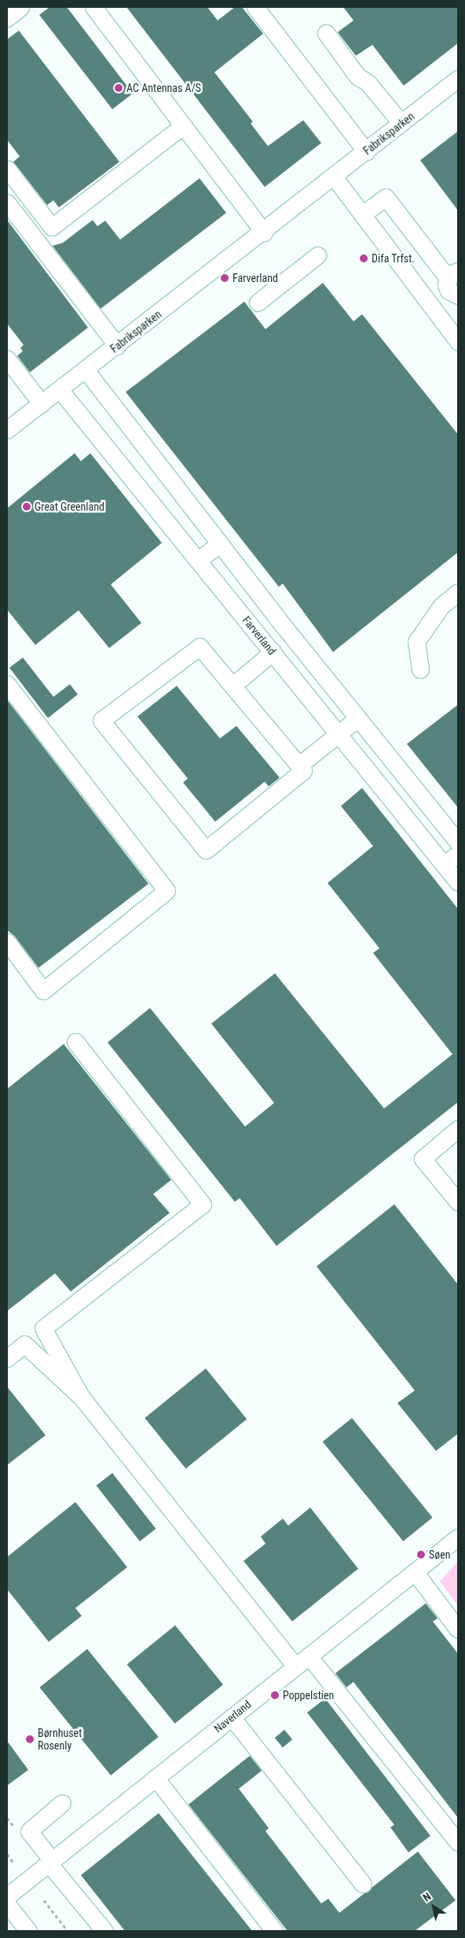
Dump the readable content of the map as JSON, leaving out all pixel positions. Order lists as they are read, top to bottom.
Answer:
{
  "streets": {
    "street": ["Fabriksparken", "Farverland", "Naverland"]
  },
  "crossings": [
    ["Fabriksparken", "Farverland"]
  ],
  "places": [
    "AC Antennas A/S",
    "Difa Trfst.",
    "Farverland",
    "Great Greenland",
    "Søen",
    "Poppelstien",
    "Børnhuset Rosenly"
  ],
  "north": "top left"
}
